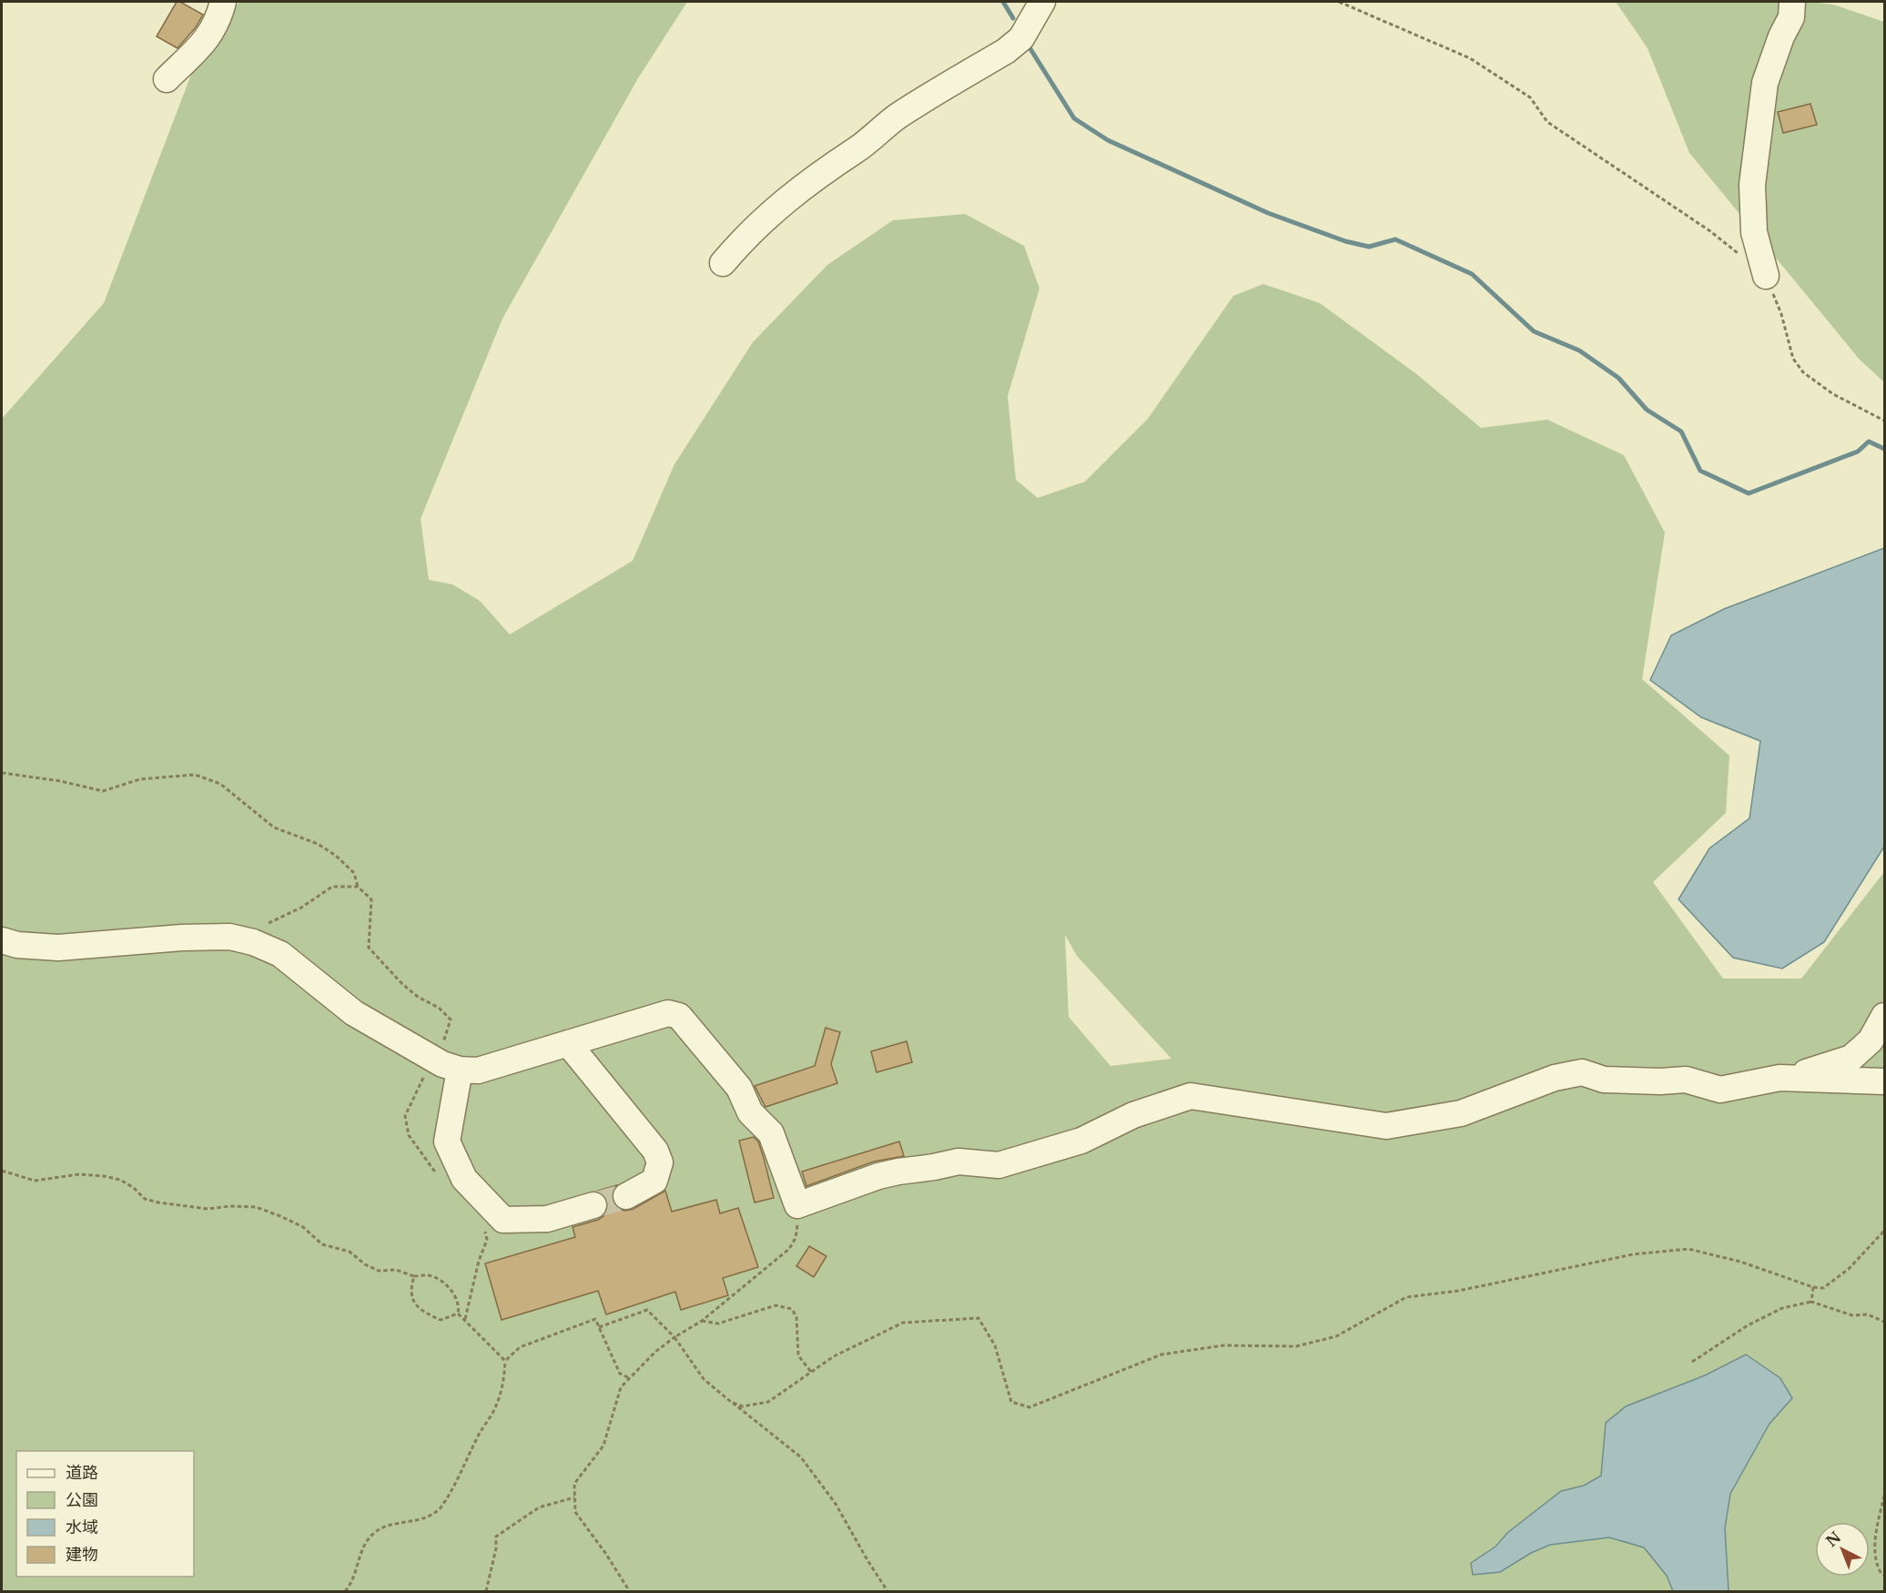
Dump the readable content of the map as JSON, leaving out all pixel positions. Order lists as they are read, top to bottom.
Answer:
{
  "legend": [
    "道路",
    "公園",
    "水域",
    "建物"
  ],
  "north": "top left"
}
